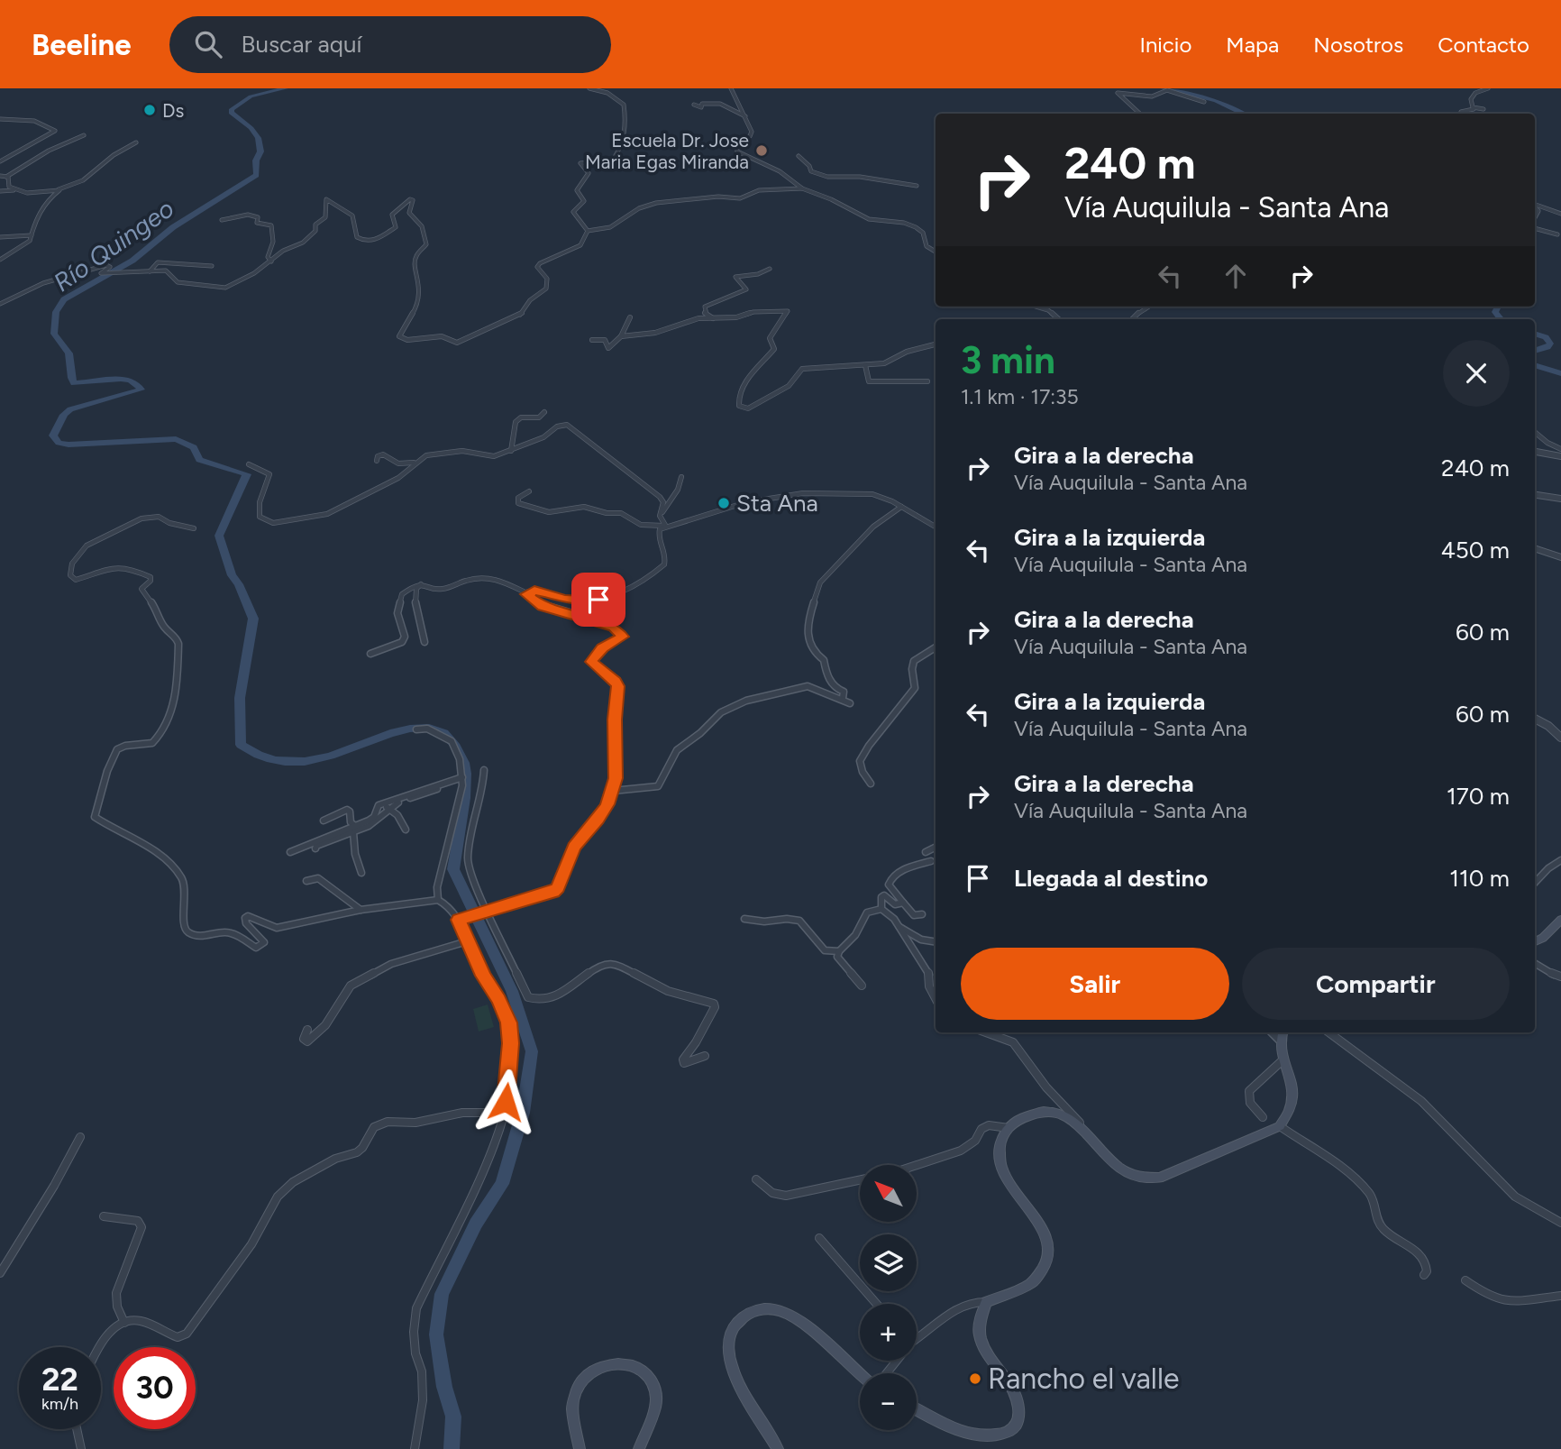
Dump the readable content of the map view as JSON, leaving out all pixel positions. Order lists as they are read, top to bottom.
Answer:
{
  "water": ["Río Quingeo"],
  "places": [
    "Ds",
    "Escuela Dr. Jose Maria Egas Miranda",
    "Sta Ana",
    "Rancho el valle"
  ],
  "north": "top left",
  "page": {
    "header": "Beeline",
    "search": "Buscar aquí",
    "nav": [
      "Inicio",
      "Mapa",
      "Nosotros",
      "Contacto"
    ],
    "turn": ["240 m", "Vía Auquilula - Santa Ana"],
    "heading": ["3 min", "1.1 km · 17:35"],
    "list": [
      {
        "name": "Gira a la derecha",
        "note": "Vía Auquilula - Santa Ana",
        "value": "240 m"
      },
      {
        "name": "Gira a la izquierda",
        "note": "Vía Auquilula - Santa Ana",
        "value": "450 m"
      },
      {
        "name": "Gira a la derecha",
        "note": "Vía Auquilula - Santa Ana",
        "value": "60 m"
      },
      {
        "name": "Gira a la izquierda",
        "note": "Vía Auquilula - Santa Ana",
        "value": "60 m"
      },
      {
        "name": "Gira a la derecha",
        "note": "Vía Auquilula - Santa Ana",
        "value": "170 m"
      },
      {
        "name": "Llegada al destino",
        "value": "110 m"
      }
    ],
    "buttons": ["Salir", "Compartir"],
    "map_buttons": ["+", "−"],
    "speed": "22 km/h",
    "limit": "30"
  }
}
